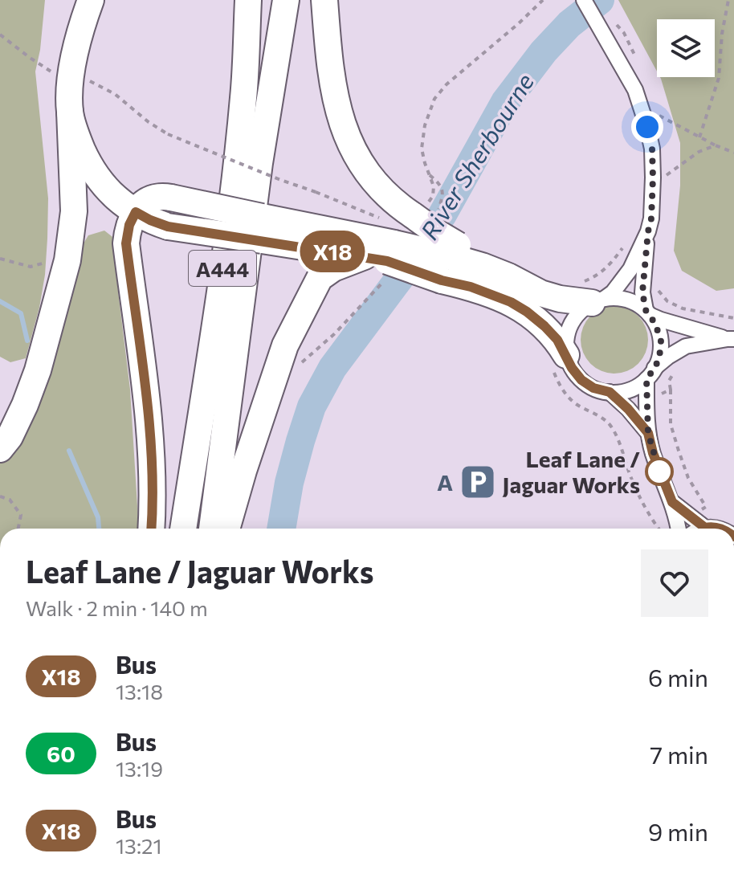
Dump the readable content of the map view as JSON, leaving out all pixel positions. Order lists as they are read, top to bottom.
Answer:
{
  "streets": {
    "highway": ["A444"]
  },
  "water": ["River Sherbourne"],
  "places": {
    "other": ["Leaf Lane / Jaguar Works"],
    "parking": ["A"]
  },
  "lines": ["bus line X18"],
  "page": {
    "on_map": "X18",
    "heading": ["Leaf Lane / Jaguar Works", "Walk · 2 min · 140 m"],
    "list": [
      {
        "mark": "X18",
        "name": "Bus",
        "note": "13:18",
        "value": "6 min"
      },
      {
        "mark": "60",
        "name": "Bus",
        "note": "13:19",
        "value": "7 min"
      },
      {
        "mark": "X18",
        "name": "Bus",
        "note": "13:21",
        "value": "9 min"
      }
    ]
  }
}
